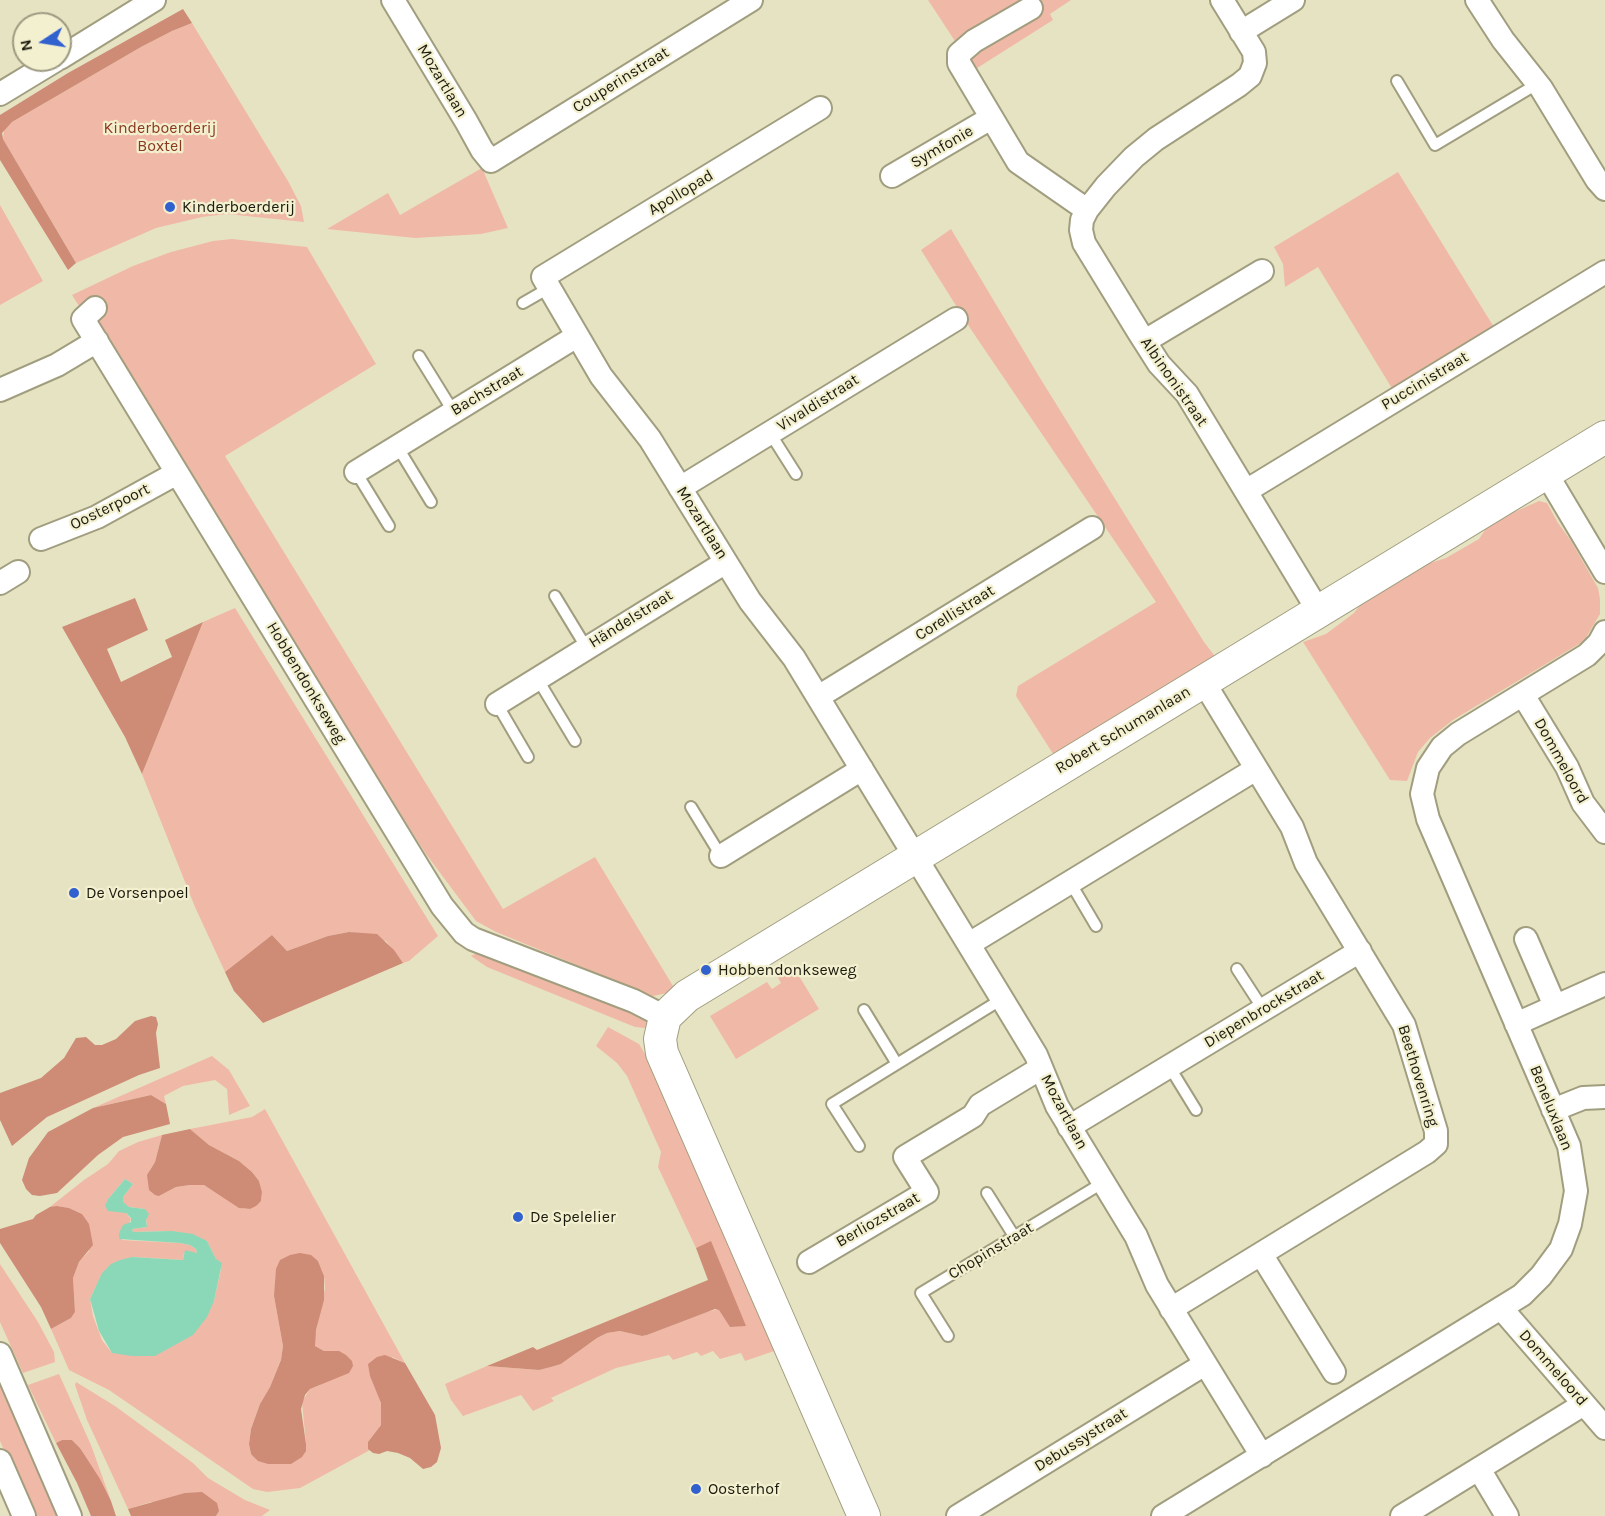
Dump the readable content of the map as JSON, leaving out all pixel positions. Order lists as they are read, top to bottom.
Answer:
{
  "streets": {
    "street": [
      "Couperinstraat",
      "Mozartlaan",
      "Symfonie",
      "Apollopad",
      "Puccinistraat",
      "Albinonistraat",
      "Bachstraat",
      "Vivaldistraat",
      "Oosterpoort",
      "Corellistraat",
      "Händelstraat",
      "Hobbendonkseweg",
      "Robert Schumanlaan",
      "Dommeloord",
      "Diepenbrockstraat",
      "Beethovenring",
      "Beneluxlaan",
      "Berliozstraat",
      "Debussystraat"
    ],
    "lane": ["Chopinstraat"]
  },
  "crossings": [
    ["Couperinstraat", "Mozartlaan"],
    ["Mozartlaan", "Apollopad"],
    ["Mozartlaan", "Bachstraat"],
    ["Mozartlaan", "Vivaldistraat"],
    ["Mozartlaan", "Corellistraat"],
    ["Mozartlaan", "Händelstraat"],
    ["Mozartlaan", "Robert Schumanlaan"],
    ["Mozartlaan", "Diepenbrockstraat"],
    ["Mozartlaan", "Beethovenring"],
    ["Mozartlaan", "Beneluxlaan"],
    ["Mozartlaan", "Berliozstraat"],
    ["Mozartlaan", "Chopinstraat"],
    ["Mozartlaan", "Debussystraat"],
    ["Puccinistraat", "Albinonistraat"],
    ["Albinonistraat", "Robert Schumanlaan"],
    ["Oosterpoort", "Hobbendonkseweg"],
    ["Hobbendonkseweg", "Robert Schumanlaan"],
    ["Robert Schumanlaan", "Beethovenring"],
    ["Dommeloord", "Beneluxlaan"],
    ["Diepenbrockstraat", "Beethovenring"]
  ],
  "parks": ["Kinderboerderij Boxtel"],
  "places": [
    "Kinderboerderij",
    "De Vorsenpoel",
    "Hobbendonkseweg",
    "De Spelelier",
    "Oosterhof"
  ],
  "north": "left"
}
